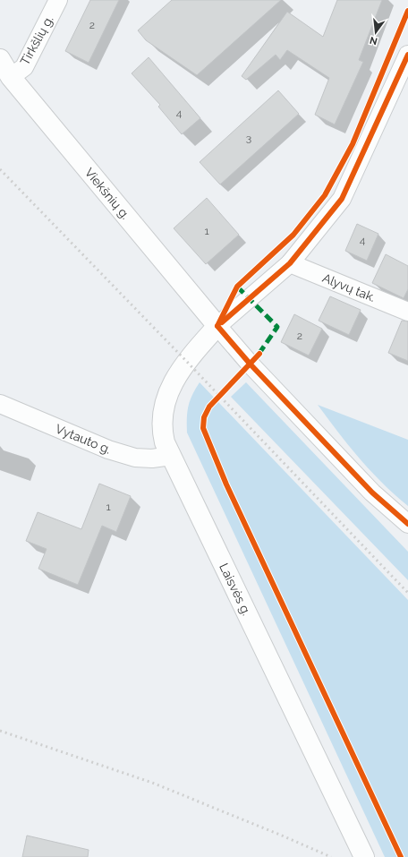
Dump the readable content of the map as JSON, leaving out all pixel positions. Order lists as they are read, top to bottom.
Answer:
{
  "streets": {
    "main road": ["Viekšnių g.", "Laisvės g."],
    "street": ["Tirkšlių g.", "Alyvų tak.", "Vytauto g."]
  },
  "crossings": [
    ["Tirkšlių g.", "Viekšnių g."],
    ["Viekšnių g.", "Laisvės g."],
    ["Vytauto g.", "Laisvės g."]
  ],
  "house_numbers": [
    "2",
    "4",
    "3",
    "1",
    "4",
    "2",
    "1"
  ],
  "north": "bottom"
}
